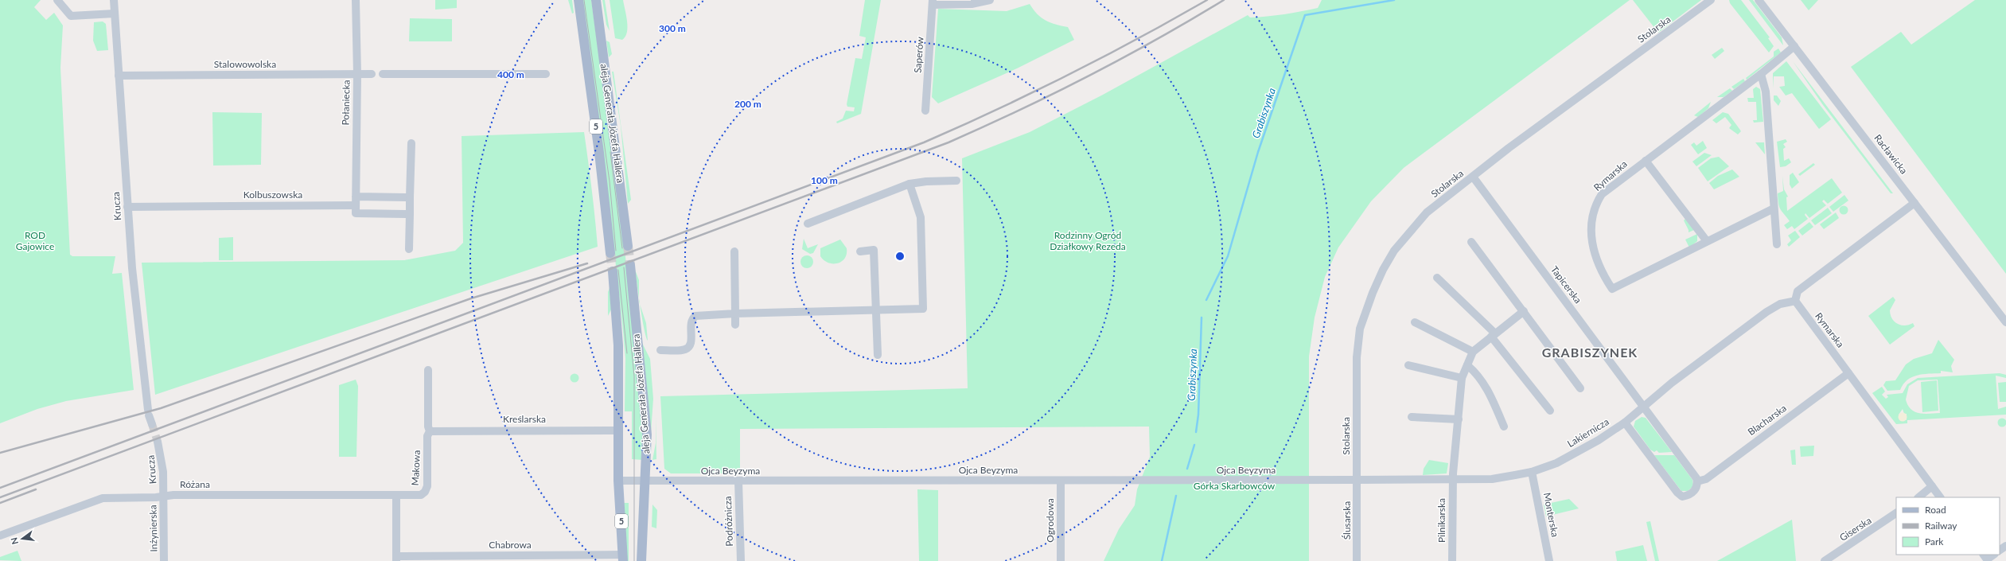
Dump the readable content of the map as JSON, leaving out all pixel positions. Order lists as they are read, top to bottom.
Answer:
{
  "streets": {
    "main road": ["aleja Generała Józefa Hallera", "5"],
    "street": [
      "Stolarska",
      "Saperów",
      "Stalowowolska",
      "Połaniecka",
      "Racławicka",
      "Rymarska",
      "Kolbuszowska",
      "Krucza",
      "Tapicerska",
      "Kreślarska",
      "Blacharska",
      "Lakiernicza",
      "Makowa",
      "Ojca Beyzyma",
      "Różana",
      "Monterska",
      "Ogrodowa",
      "Ślusarska",
      "Pilnikarska",
      "Podróżnicza",
      "Inżynierska",
      "Giserska",
      "Chabrowa"
    ]
  },
  "crossings": [
    ["Stolarska", "Tapicerska"],
    ["Stolarska", "Lakiernicza"],
    ["Stolarska", "Ojca Beyzyma"],
    ["Stolarska", "Ślusarska"],
    ["Stalowowolska", "Połaniecka"],
    ["Stalowowolska", "Krucza"],
    ["Połaniecka", "Kolbuszowska"],
    ["aleja Generała Józefa Hallera", "Kreślarska"],
    ["aleja Generała Józefa Hallera", "Ojca Beyzyma"],
    ["aleja Generała Józefa Hallera", "Chabrowa"],
    ["Racławicka", "Rymarska"],
    ["Rymarska", "Blacharska"],
    ["Kolbuszowska", "Krucza"],
    ["Krucza", "Różana"],
    ["Krucza", "Inżynierska"],
    ["Tapicerska", "Lakiernicza"],
    ["Kreślarska", "Makowa"],
    ["Lakiernicza", "Ojca Beyzyma"],
    ["Lakiernicza", "Monterska"],
    ["Lakiernicza", "Ślusarska"],
    ["Lakiernicza", "Pilnikarska"],
    ["Makowa", "Różana"],
    ["Ojca Beyzyma", "Ogrodowa"],
    ["Ojca Beyzyma", "Ślusarska"],
    ["Ojca Beyzyma", "Podróżnicza"],
    ["Różana", "Inżynierska"]
  ],
  "districts": ["GRABISZYNEK"],
  "water": ["Grabiszynka"],
  "parks": ["ROD Gajowice", "Rodzinny Ogród Działkowy Rezeda", "Górka Skarbowców"],
  "legend": ["Road", "Railway", "Park"],
  "north": "left",
  "rings": [
    "300 m",
    "400 m",
    "200 m",
    "100 m"
  ]
}
